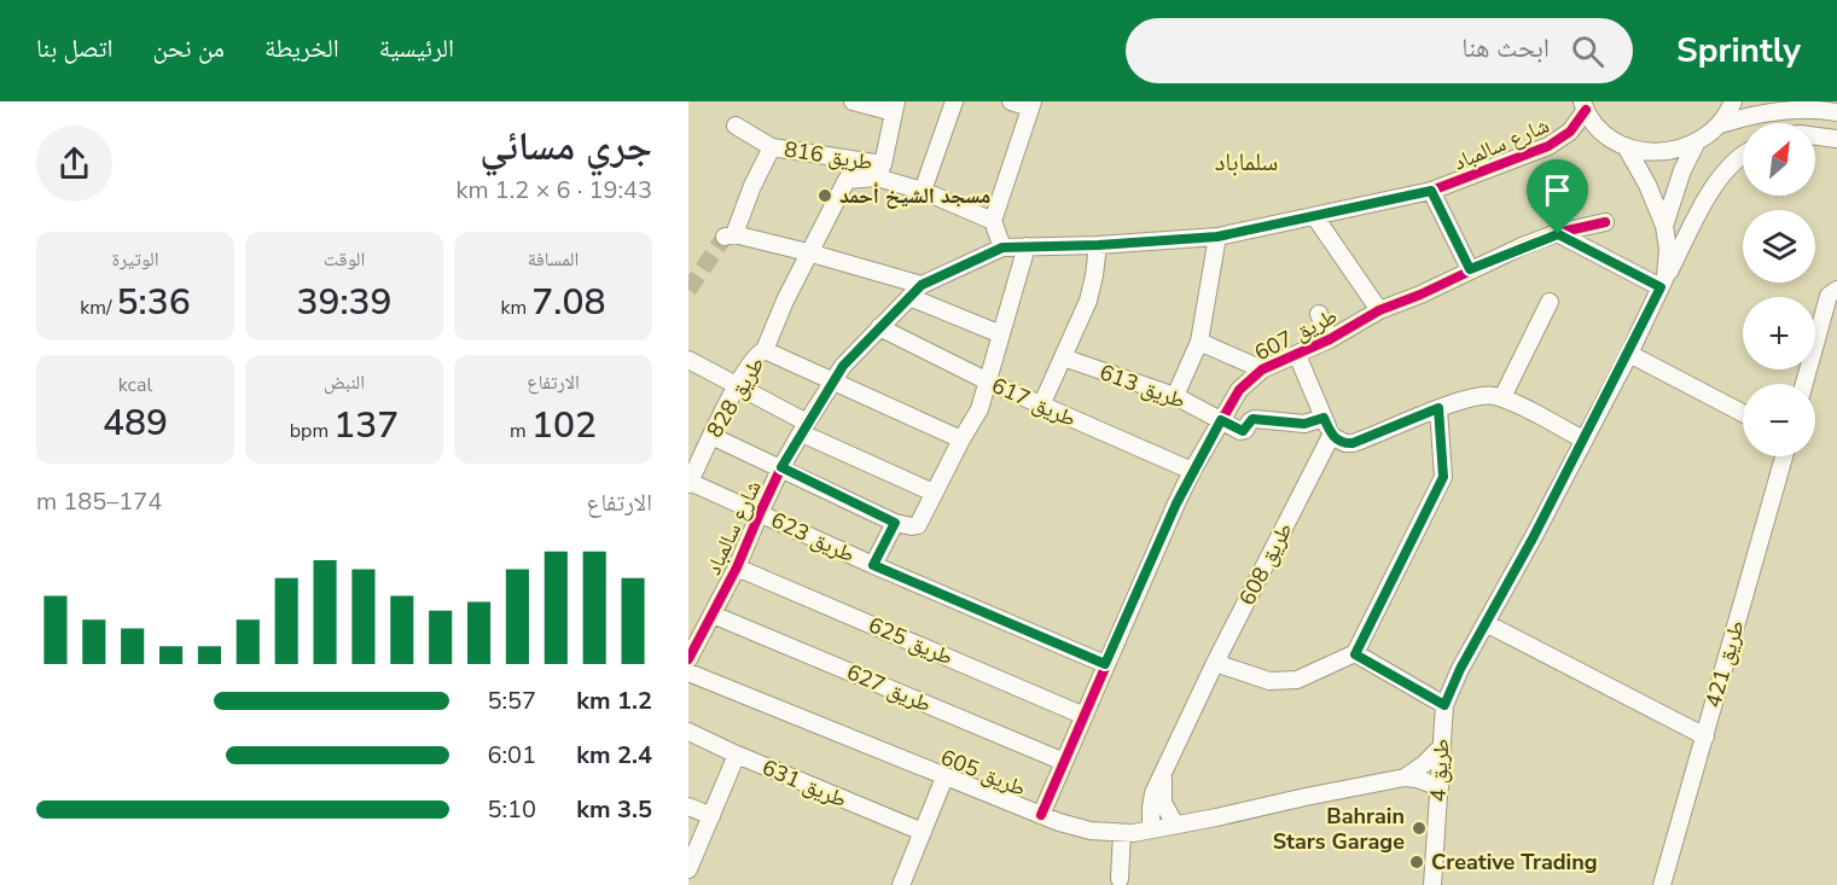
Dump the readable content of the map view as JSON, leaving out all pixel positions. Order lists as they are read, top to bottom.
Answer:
{
  "streets": {
    "street": [
      "شارع سالمباد",
      "طريق 816",
      "طريق 607",
      "طريق 613",
      "طريق 828",
      "طريق 617",
      "طريق 623",
      "طريق 608",
      "طريق 625",
      "طريق 421",
      "طريق 627",
      "طريق 4",
      "طريق 605",
      "طريق 631"
    ]
  },
  "crossings": [
    ["شارع سالمباد", "طريق 617"],
    ["شارع سالمباد", "طريق 623"],
    ["شارع سالمباد", "طريق 625"],
    ["شارع سالمباد", "طريق 627"],
    ["طريق 816", "طريق 828"],
    ["طريق 607", "طريق 613"],
    ["طريق 607", "طريق 617"],
    ["طريق 607", "طريق 623"],
    ["طريق 607", "طريق 625"],
    ["طريق 607", "طريق 627"],
    ["طريق 607", "طريق 605"],
    ["طريق 828", "طريق 623"],
    ["طريق 608", "طريق 605"],
    ["طريق 4", "طريق 605"]
  ],
  "districts": ["سلماباد"],
  "places": ["مسجد الشيخ أحمد", "Bahrain Stars Garage", "Creative Trading"],
  "north": "top right",
  "page": {
    "header": "Sprintly",
    "search": "ابحث هنا",
    "nav": [
      "الرئيسية",
      "الخريطة",
      "من نحن",
      "اتصل بنا"
    ],
    "heading": ["جري مسائي", "19:43 · 6 × 1.2 km"],
    "map_buttons": ["+", "−"],
    "stats": [
      ["المسافة", "7.08 km"],
      ["الوقت", "39:39"],
      ["الوتيرة", "5:36 /km"],
      ["الارتفاع", "102 m"],
      ["النبض", "137 bpm"],
      ["kcal", "489"]
    ],
    "chart": ["الارتفاع", "174–185 m"],
    "list": [
      {
        "name": "1.2 km",
        "note": "5:57"
      },
      {
        "name": "2.4 km",
        "note": "6:01"
      },
      {
        "name": "3.5 km",
        "note": "5:10"
      }
    ]
  }
}
